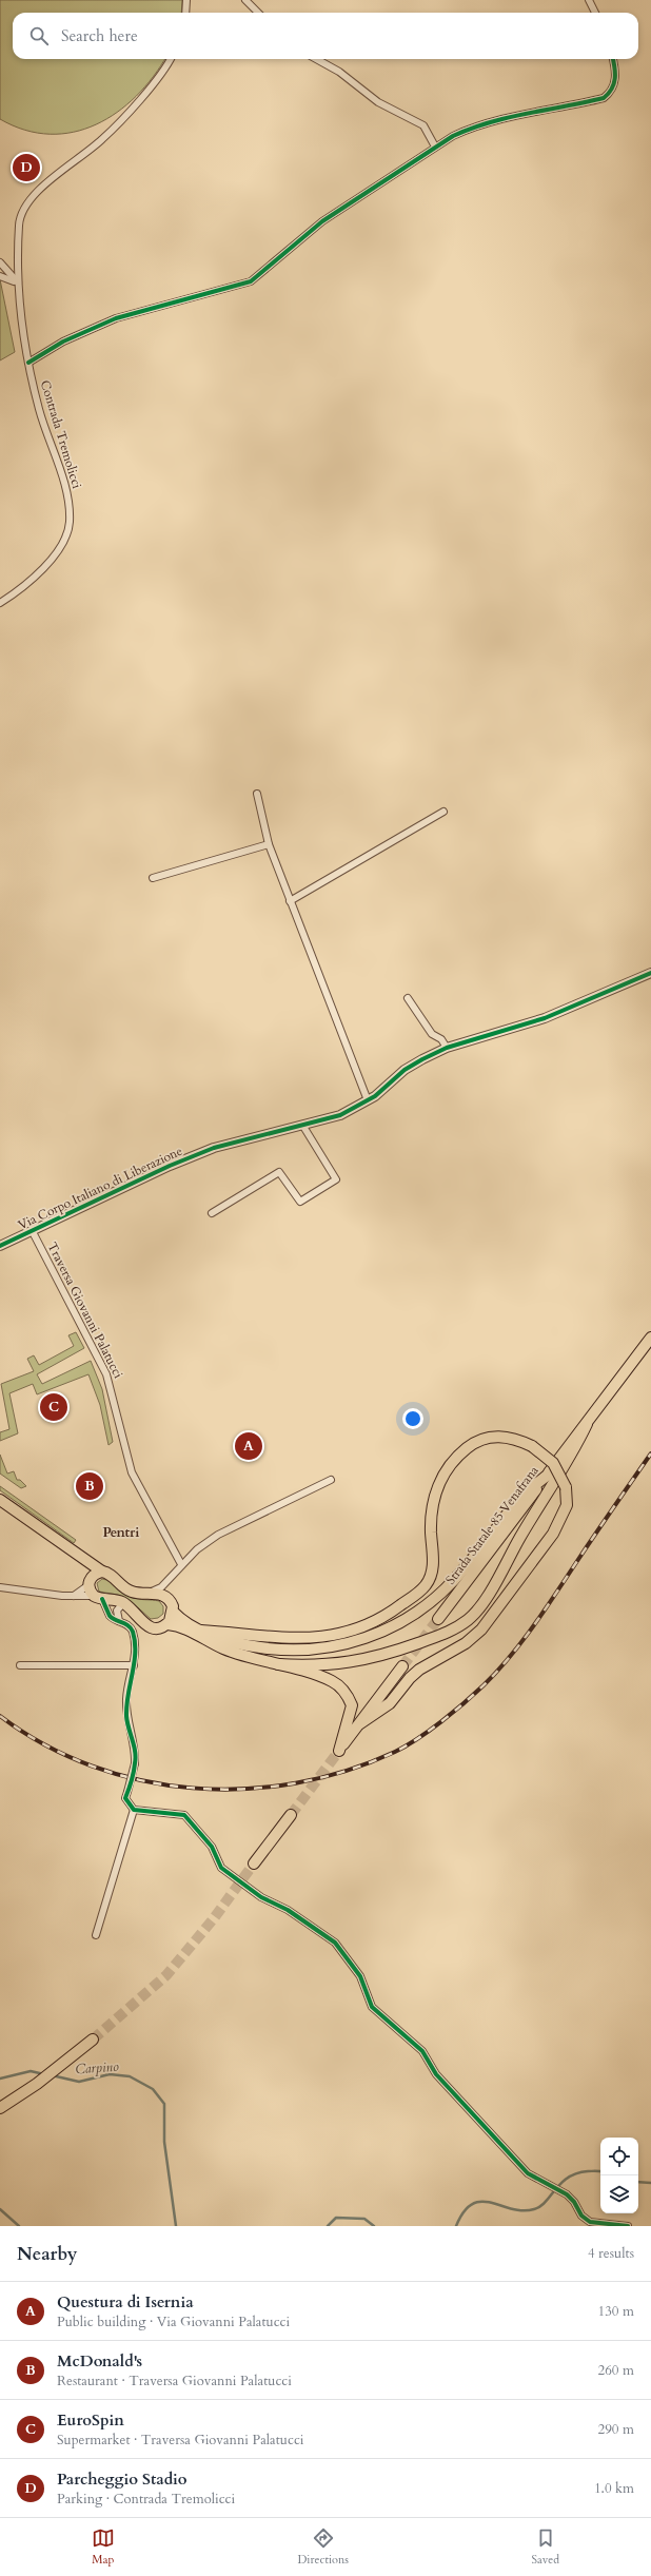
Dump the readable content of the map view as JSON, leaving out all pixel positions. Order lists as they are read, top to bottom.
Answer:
{
  "streets": {
    "main road": ["Strada Statale 85 Venafrana"],
    "street": ["Contrada Tremolicci", "Via Corpo Italiano di Liberazione", "Traversa Giovanni Palatucci"]
  },
  "crossings": [
    ["Via Corpo Italiano di Liberazione", "Traversa Giovanni Palatucci"]
  ],
  "districts": ["Pentri"],
  "water": ["Carpino"],
  "page": {
    "search": "Search here",
    "pins": [
      "D",
      "C",
      "A",
      "B"
    ],
    "heading": ["Nearby", "4 results"],
    "list": [
      {
        "mark": "A",
        "name": "Questura di Isernia",
        "note": "Public building · Via Giovanni Palatucci",
        "value": "130 m"
      },
      {
        "mark": "B",
        "name": "McDonald's",
        "note": "Restaurant · Traversa Giovanni Palatucci",
        "value": "260 m"
      },
      {
        "mark": "C",
        "name": "EuroSpin",
        "note": "Supermarket · Traversa Giovanni Palatucci",
        "value": "290 m"
      },
      {
        "mark": "D",
        "name": "Parcheggio Stadio",
        "note": "Parking · Contrada Tremolicci",
        "value": "1.0 km"
      }
    ],
    "nav": ["Map", "Directions", "Saved"]
  }
}
